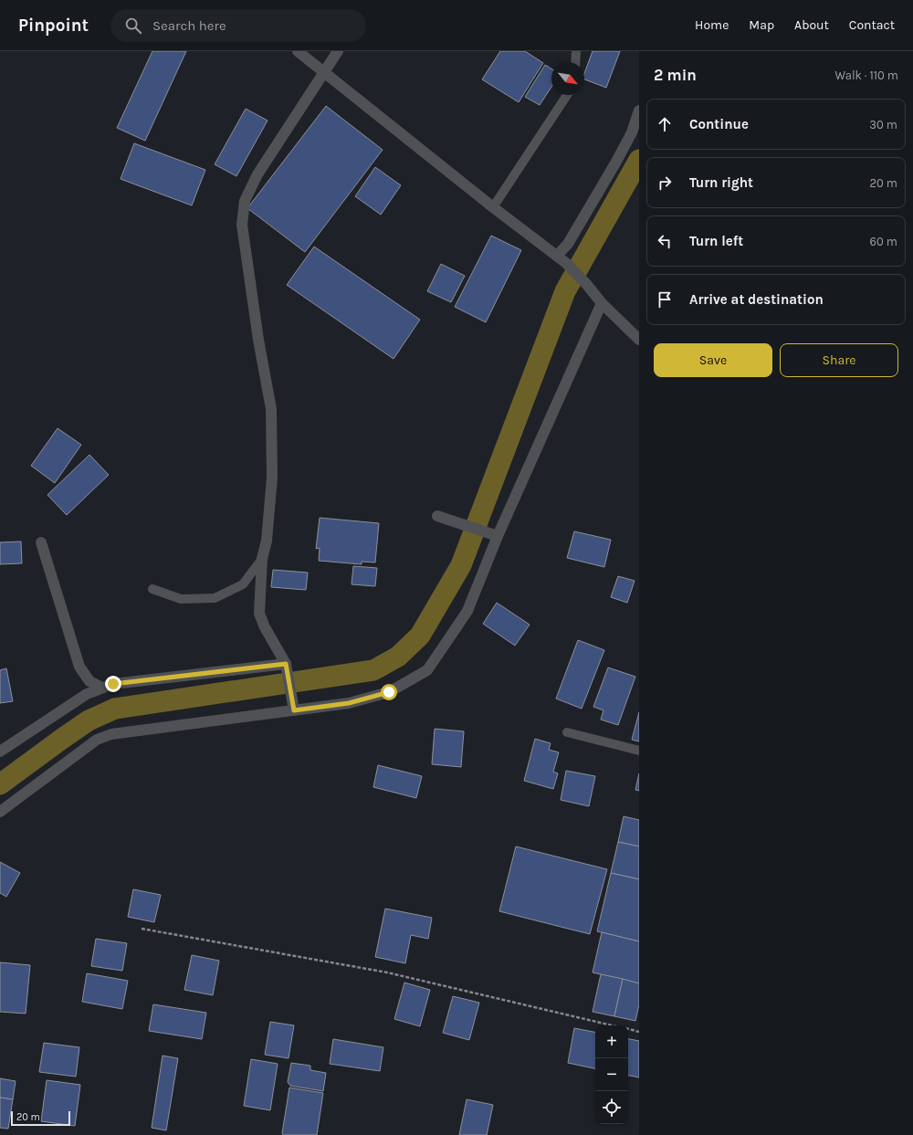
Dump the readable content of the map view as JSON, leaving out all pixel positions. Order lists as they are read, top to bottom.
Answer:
{
  "scale_bar": "20 m",
  "north": "bottom right",
  "page": {
    "header": "Pinpoint",
    "search": "Search here",
    "nav": [
      "Home",
      "Map",
      "About",
      "Contact"
    ],
    "heading": ["2 min", "Walk · 110 m"],
    "list": [
      ["Continue", "30 m"],
      ["Turn right", "20 m"],
      ["Turn left", "60 m"],
      "Arrive at destination"
    ],
    "buttons": ["Save", "Share"],
    "map_buttons": ["+", "−"],
    "scale": "20 m"
  }
}
